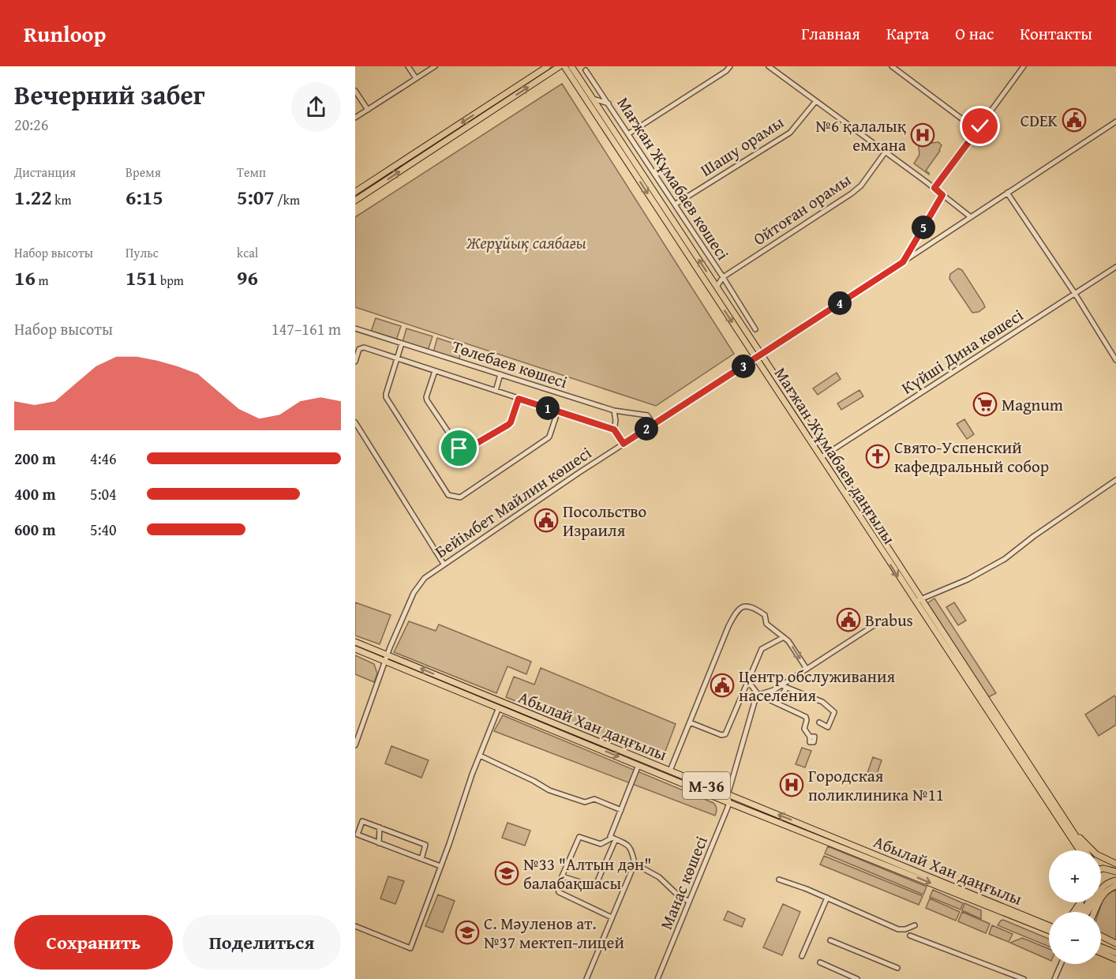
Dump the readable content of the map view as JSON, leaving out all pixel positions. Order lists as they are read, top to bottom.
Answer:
{
  "streets": {
    "main road": ["Мағжан Жұмабаев даңғылы", "Абылай Хан даңғылы", "M-36"],
    "street": [
      "Шашу орамы",
      "Мағжан Жұмабаев көшесі",
      "Ойтоған орамы",
      "Күйші Дина көшесі",
      "Төлебаев көшесі",
      "Бейімбет Майлин көшесі",
      "Манас көшесі"
    ]
  },
  "crossings": [
    ["Шашу орамы", "Мағжан Жұмабаев көшесі"],
    ["Мағжан Жұмабаев көшесі", "Ойтоған орамы"],
    ["Күйші Дина көшесі", "Мағжан Жұмабаев даңғылы"],
    ["Төлебаев көшесі", "Бейімбет Майлин көшесі"],
    ["Мағжан Жұмабаев даңғылы", "Бейімбет Майлин көшесі"],
    ["Бейімбет Майлин көшесі", "Абылай Хан даңғылы"],
    ["Абылай Хан даңғылы", "Манас көшесі"]
  ],
  "parks": ["Жерұйық саябағы"],
  "places": {
    "public building": [
      "CDEK",
      "Посольство Израиля",
      "Brabus",
      "Центр обслуживания населения"
    ],
    "hospital": ["№6 қалалық емхана", "Городская поликлиника №11"],
    "supermarket": ["Magnum"],
    "church": ["Свято-Успенский кафедральный собор"],
    "school or university": ["№33 \"Алтын дән\" балабақшасы", "С. Мәуленов ат. №37 мектеп-лицей"]
  },
  "page": {
    "header": "Runloop",
    "nav": [
      "Главная",
      "Карта",
      "О нас",
      "Контакты"
    ],
    "heading": ["Вечерний забег", "20:26"],
    "stats": [
      ["Дистанция", "1.22 km"],
      ["Время", "6:15"],
      ["Темп", "5:07 /km"],
      ["Набор высоты", "16 m"],
      ["Пульс", "151 bpm"],
      ["kcal", "96"]
    ],
    "pins": [
      "5",
      "4",
      "3",
      "1",
      "2"
    ],
    "chart": ["Набор высоты", "147–161 m"],
    "list": [
      {
        "name": "200 m",
        "note": "4:46"
      },
      {
        "name": "400 m",
        "note": "5:04"
      },
      {
        "name": "600 m",
        "note": "5:40"
      }
    ],
    "map_buttons": ["+", "−"],
    "buttons": ["Сохранить", "Поделиться"]
  }
}
